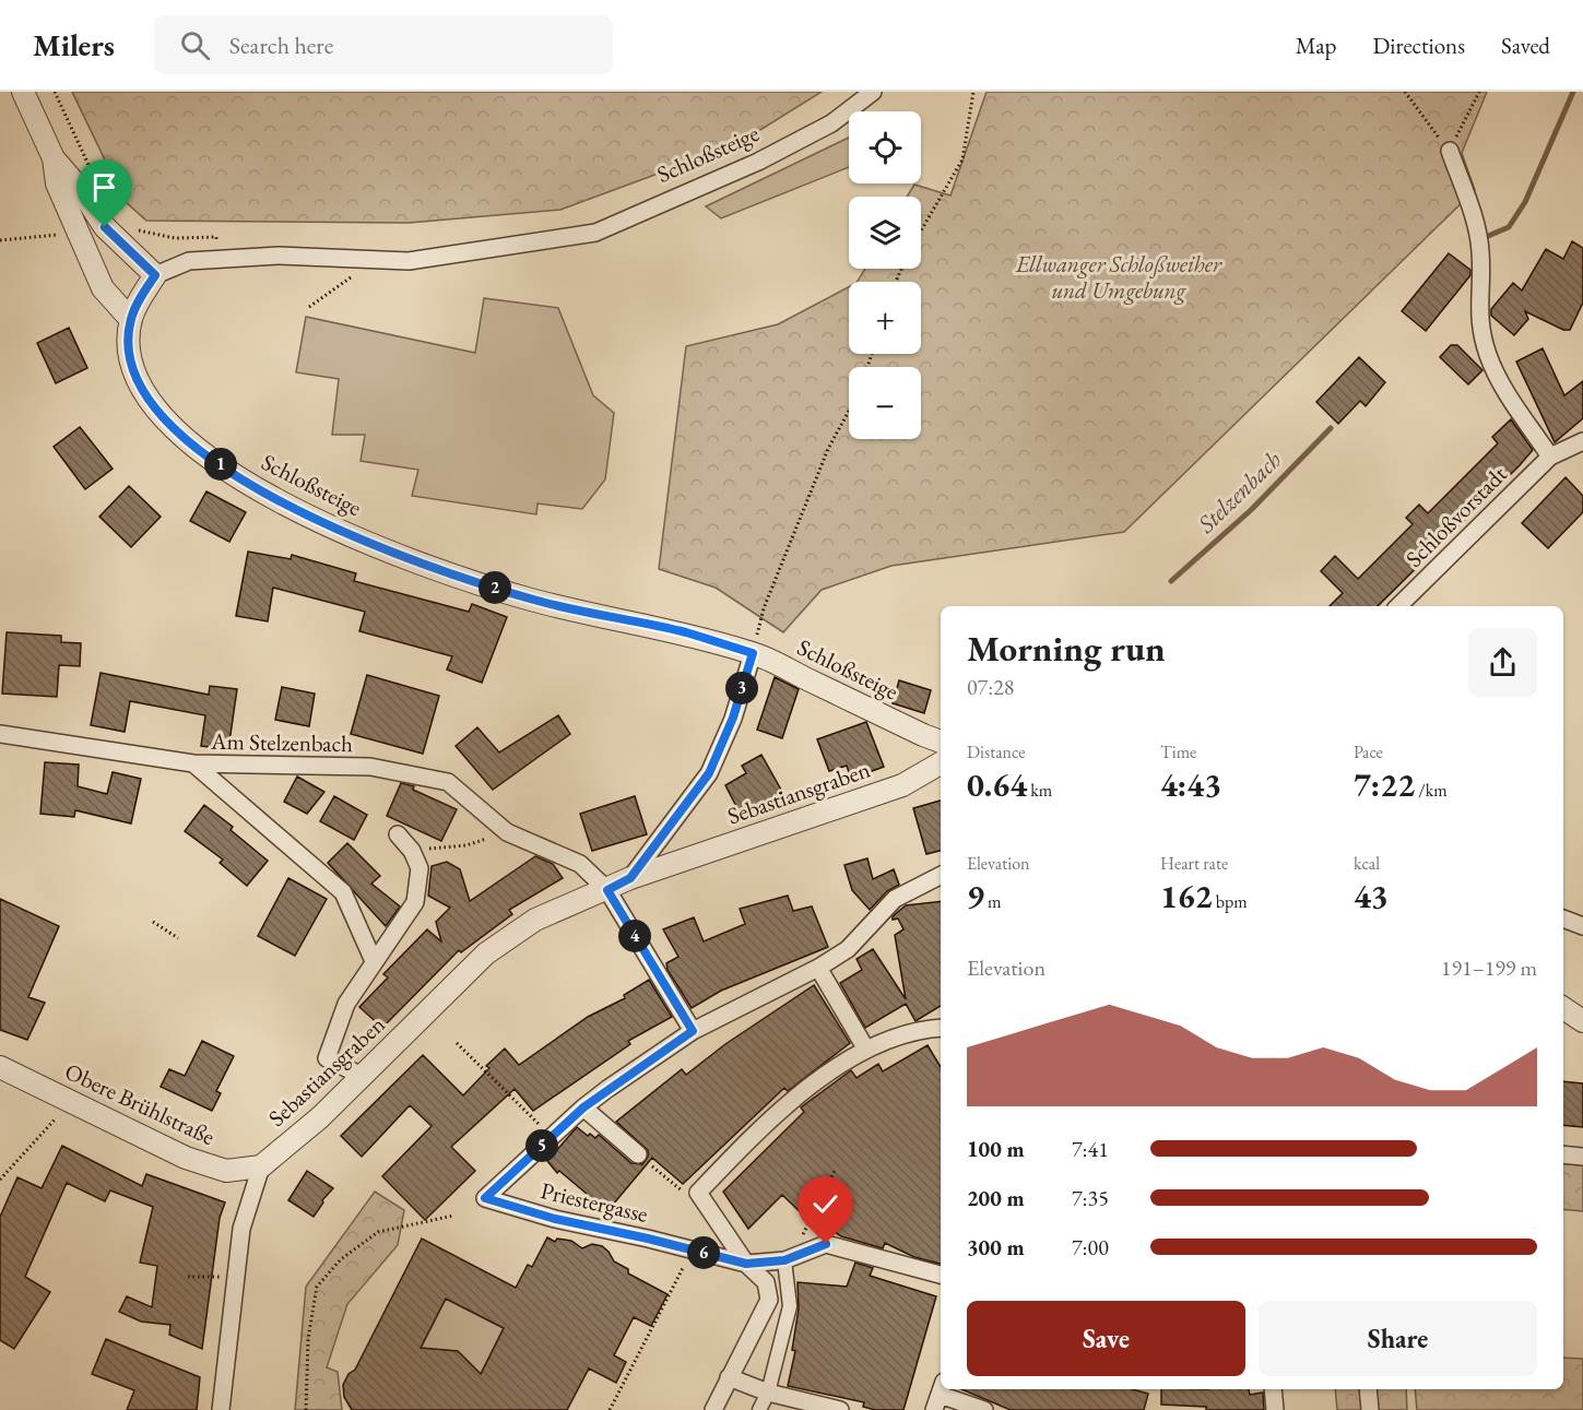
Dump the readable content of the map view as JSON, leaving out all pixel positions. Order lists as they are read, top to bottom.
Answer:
{
  "streets": {
    "street": [
      "Schloßsteige",
      "Schloßvorstadt",
      "Am Stelzenbach",
      "Sebastiansgraben",
      "Obere Brühlstraße",
      "Priestergasse"
    ]
  },
  "crossings": [
    ["Schloßsteige", "Sebastiansgraben"],
    ["Am Stelzenbach", "Sebastiansgraben"],
    ["Am Stelzenbach", "Priestergasse"],
    ["Sebastiansgraben", "Obere Brühlstraße"]
  ],
  "water": ["Stelzenbach"],
  "parks": ["Ellwanger Schloßweiher und Umgebung"],
  "page": {
    "header": "Milers",
    "search": "Search here",
    "nav": ["Map", "Directions", "Saved"],
    "map_buttons": ["+", "−"],
    "pins": [
      "1",
      "2",
      "3",
      "4",
      "5",
      "6"
    ],
    "heading": ["Morning run", "07:28"],
    "stats": [
      ["Distance", "0.64 km"],
      ["Time", "4:43"],
      ["Pace", "7:22 /km"],
      ["Elevation", "9 m"],
      ["Heart rate", "162 bpm"],
      ["kcal", "43"]
    ],
    "chart": ["Elevation", "191–199 m"],
    "list": [
      {
        "name": "100 m",
        "note": "7:41"
      },
      {
        "name": "200 m",
        "note": "7:35"
      },
      {
        "name": "300 m",
        "note": "7:00"
      }
    ],
    "buttons": ["Save", "Share"]
  }
}
